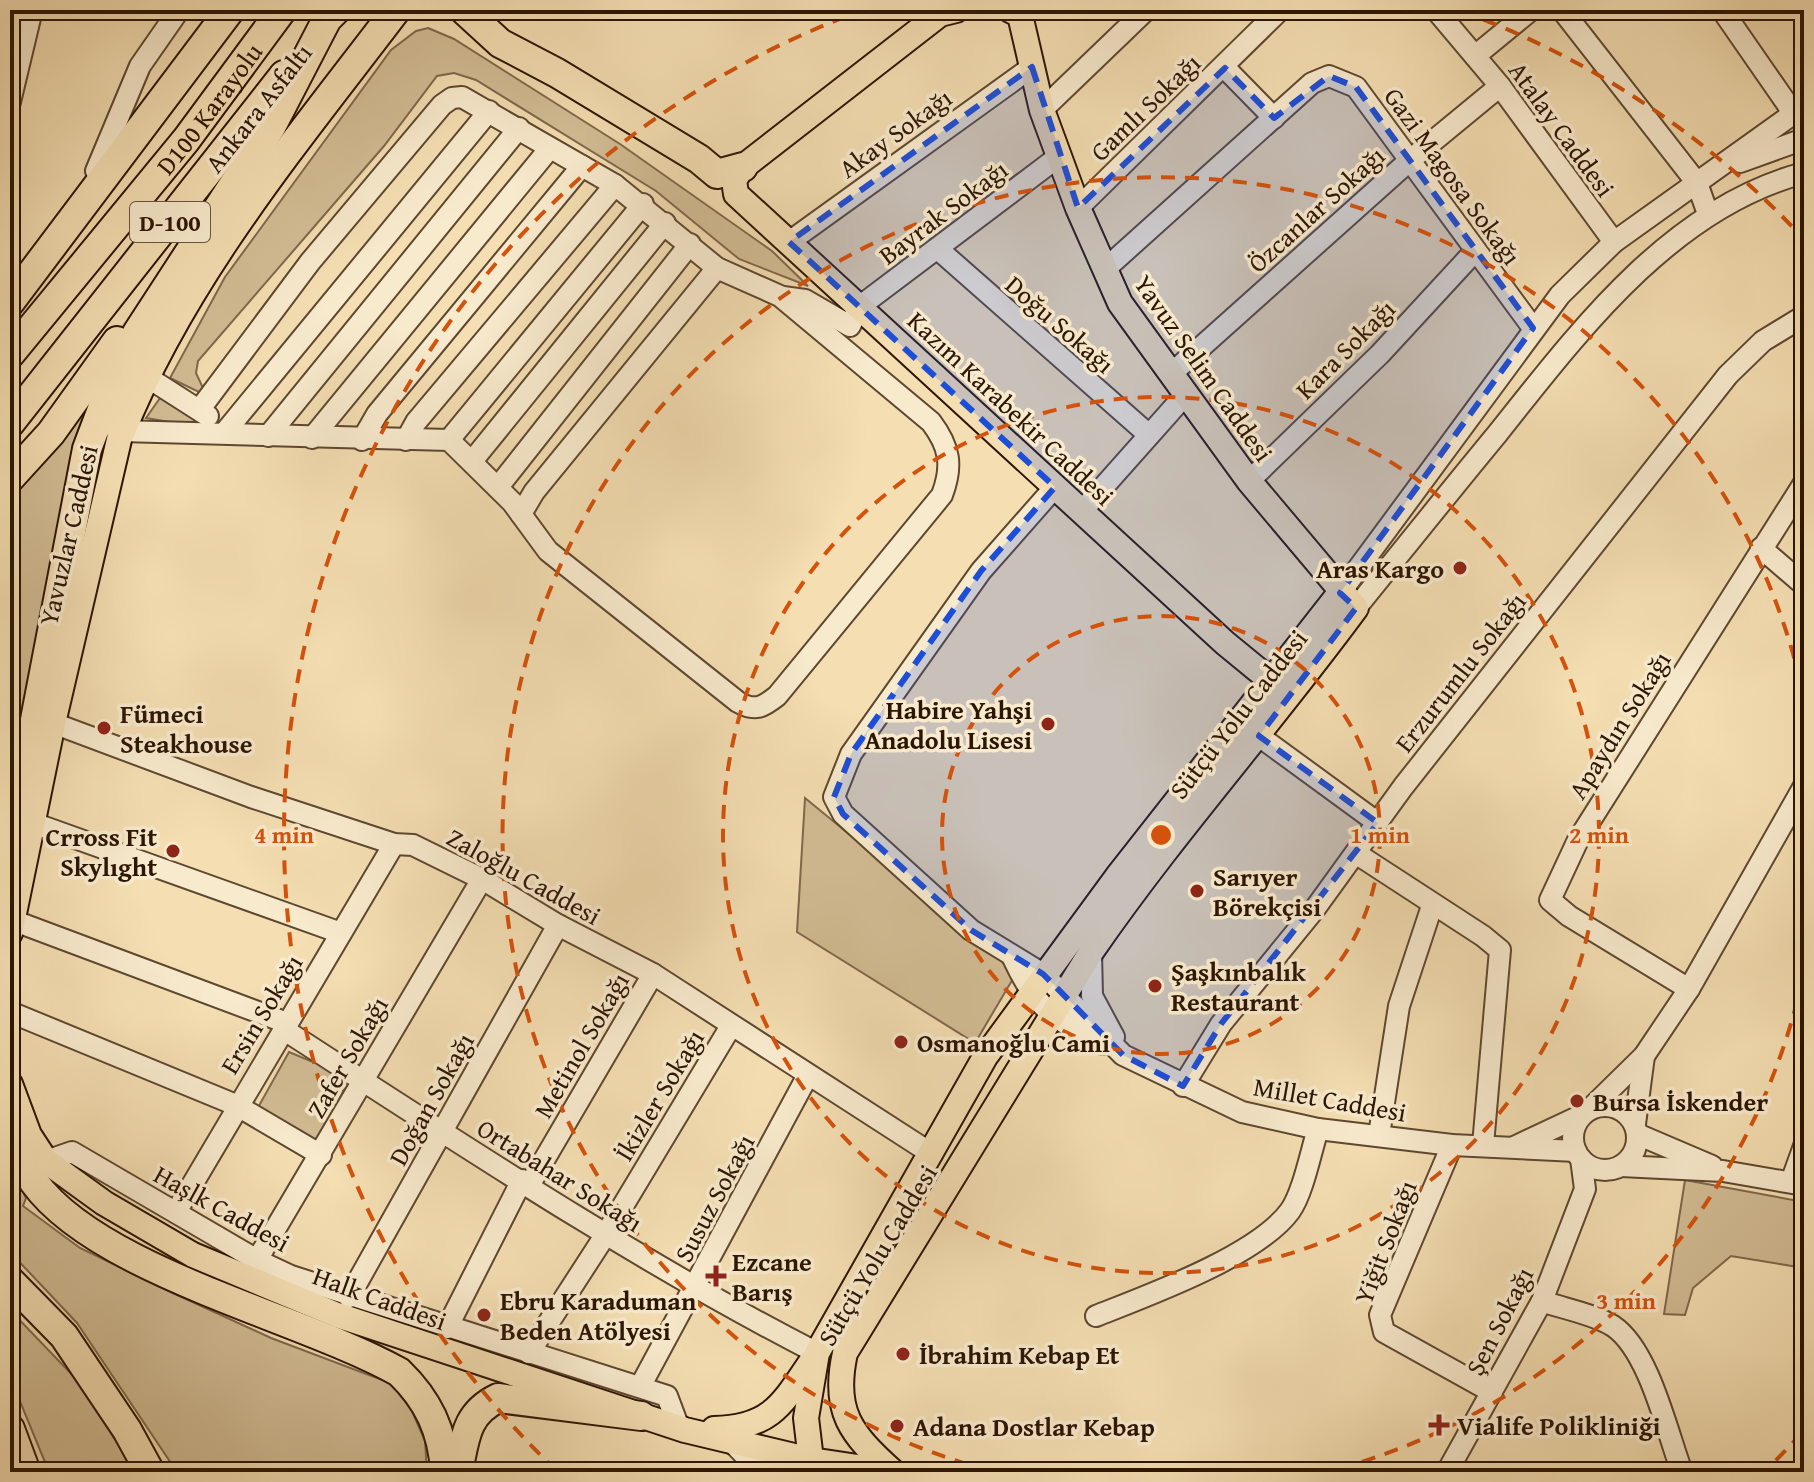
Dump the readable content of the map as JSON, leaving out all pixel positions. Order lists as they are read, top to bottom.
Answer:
{
  "streets": {
    "highway": ["Ankara Asfaltı", "D100 Karayolu", "D-100"],
    "main road": [
      "Yavuz Selim Caddesi",
      "Kazım Karabekir Caddesi",
      "Yavuzlar Caddesi",
      "Sütçü Yolu Caddesi",
      "Halk Caddesi"
    ],
    "street": [
      "Gamlı Sokağı",
      "Atalay Caddesi",
      "Akay Sokağı",
      "Gazi Magosa Sokağı",
      "Özcanlar Sokağı",
      "Bayrak Sokağı",
      "Doğu Sokağı",
      "Kara Sokağı",
      "Erzurumlu Sokağı",
      "Apaydın Sokağı",
      "Zaloğlu Caddesi",
      "Ersin Sokağı",
      "Metinol Sokağı",
      "Zafer Sokağı",
      "İkizler Sokağı",
      "Doğan Sokağı",
      "Millet Caddesi",
      "Ortabahar Sokağı",
      "Susuz Sokağı",
      "Haşlk Caddesi",
      "Yiğit Sokağı",
      "Şen Sokağı"
    ]
  },
  "crossings": [
    ["Gamlı Sokağı", "Yavuz Selim Caddesi"],
    ["Atalay Caddesi", "Özcanlar Sokağı"],
    ["Atalay Caddesi", "Sütçü Yolu Caddesi"],
    ["Akay Sokağı", "Yavuz Selim Caddesi"],
    ["Akay Sokağı", "Kazım Karabekir Caddesi"],
    ["Gazi Magosa Sokağı", "Özcanlar Sokağı"],
    ["Gazi Magosa Sokağı", "Kara Sokağı"],
    ["Gazi Magosa Sokağı", "Yavuz Selim Caddesi"],
    ["Gazi Magosa Sokağı", "Sütçü Yolu Caddesi"],
    ["Özcanlar Sokağı", "Yavuz Selim Caddesi"],
    ["Bayrak Sokağı", "Doğu Sokağı"],
    ["Bayrak Sokağı", "Yavuz Selim Caddesi"],
    ["Bayrak Sokağı", "Kazım Karabekir Caddesi"],
    ["Kara Sokağı", "Yavuz Selim Caddesi"],
    ["Yavuz Selim Caddesi", "Sütçü Yolu Caddesi"],
    ["Kazım Karabekir Caddesi", "Sütçü Yolu Caddesi"],
    ["Kazım Karabekir Caddesi", "Millet Caddesi"],
    ["Yavuzlar Caddesi", "Zaloğlu Caddesi"],
    ["Yavuzlar Caddesi", "Ortabahar Sokağı"],
    ["Erzurumlu Sokağı", "Millet Caddesi"],
    ["Sütçü Yolu Caddesi", "Zaloğlu Caddesi"],
    ["Sütçü Yolu Caddesi", "Millet Caddesi"],
    ["Sütçü Yolu Caddesi", "Ortabahar Sokağı"],
    ["Sütçü Yolu Caddesi", "Halk Caddesi"],
    ["Zaloğlu Caddesi", "Ersin Sokağı"],
    ["Zaloğlu Caddesi", "Metinol Sokağı"],
    ["Zaloğlu Caddesi", "Zafer Sokağı"],
    ["Zaloğlu Caddesi", "İkizler Sokağı"],
    ["Zaloğlu Caddesi", "Doğan Sokağı"],
    ["Zaloğlu Caddesi", "Susuz Sokağı"],
    ["Ersin Sokağı", "Ortabahar Sokağı"],
    ["Ersin Sokağı", "Haşlk Caddesi"],
    ["Metinol Sokağı", "Ortabahar Sokağı"],
    ["Metinol Sokağı", "Haşlk Caddesi"],
    ["Zafer Sokağı", "Ortabahar Sokağı"],
    ["Zafer Sokağı", "Haşlk Caddesi"],
    ["İkizler Sokağı", "Ortabahar Sokağı"],
    ["İkizler Sokağı", "Haşlk Caddesi"],
    ["Doğan Sokağı", "Ortabahar Sokağı"],
    ["Doğan Sokağı", "Haşlk Caddesi"],
    ["Millet Caddesi", "Yiğit Sokağı"],
    ["Millet Caddesi", "Şen Sokağı"],
    ["Ortabahar Sokağı", "Susuz Sokağı"],
    ["Susuz Sokağı", "Haşlk Caddesi"],
    ["Haşlk Caddesi", "Halk Caddesi"],
    ["Yiğit Sokağı", "Şen Sokağı"]
  ],
  "places": {
    "other": [
      "Aras Kargo",
      "Habire Yahşi Anadolu Lisesi",
      "Fümeci Steakhouse",
      "Crross Fit Skylıght",
      "Sarıyer Börekçisi",
      "Şaşkınbalık Restaurant",
      "Osmanoğlu Cami",
      "Bursa İskender",
      "Ebru Karaduman Beden Atölyesi",
      "İbrahim Kebap Et",
      "Adana Dostlar Kebap"
    ],
    "health": ["Ezcane Barış", "Vialife Polikliniği"]
  },
  "rings": [
    "1 min",
    "2 min",
    "4 min",
    "3 min"
  ]
}
